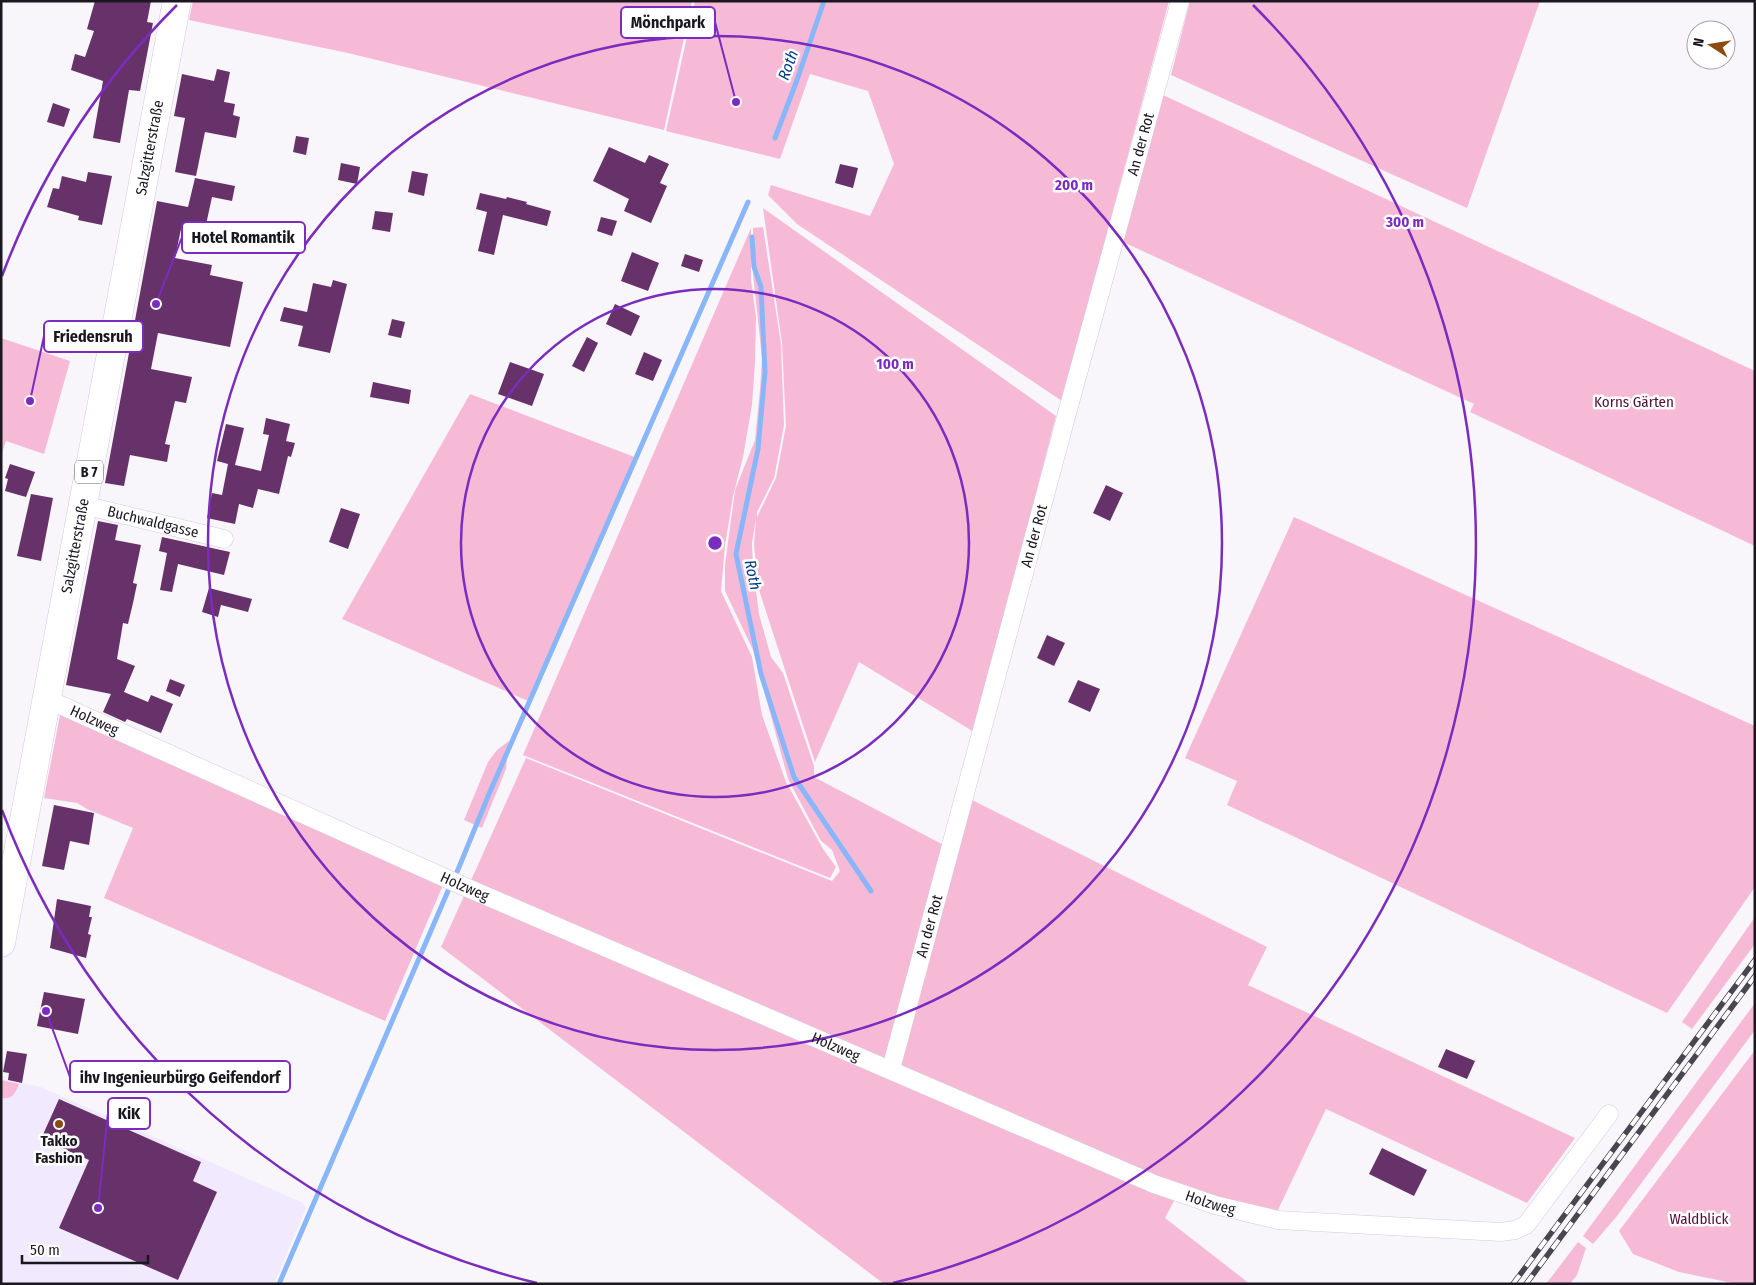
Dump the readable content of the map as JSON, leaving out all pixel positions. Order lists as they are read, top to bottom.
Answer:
{
  "streets": {
    "main road": ["Salzgitterstraße", "B 7"],
    "street": ["An der Rot", "Buchwaldgasse", "Holzweg"]
  },
  "crossings": [
    ["An der Rot", "Holzweg"],
    ["Salzgitterstraße", "Buchwaldgasse"],
    ["Salzgitterstraße", "Holzweg"]
  ],
  "water": ["Roth"],
  "parks": ["Korns Gärten", "Waldblick"],
  "places": [
    "Mönchpark",
    "Hotel Romantik",
    "Friedensruh",
    "ihv Ingenieurbürgo Geifendorf",
    "Takko Fashion",
    "KiK"
  ],
  "scale_bar": "50 m",
  "north": "left",
  "rings": ["200 m", "300 m", "100 m"]
}
